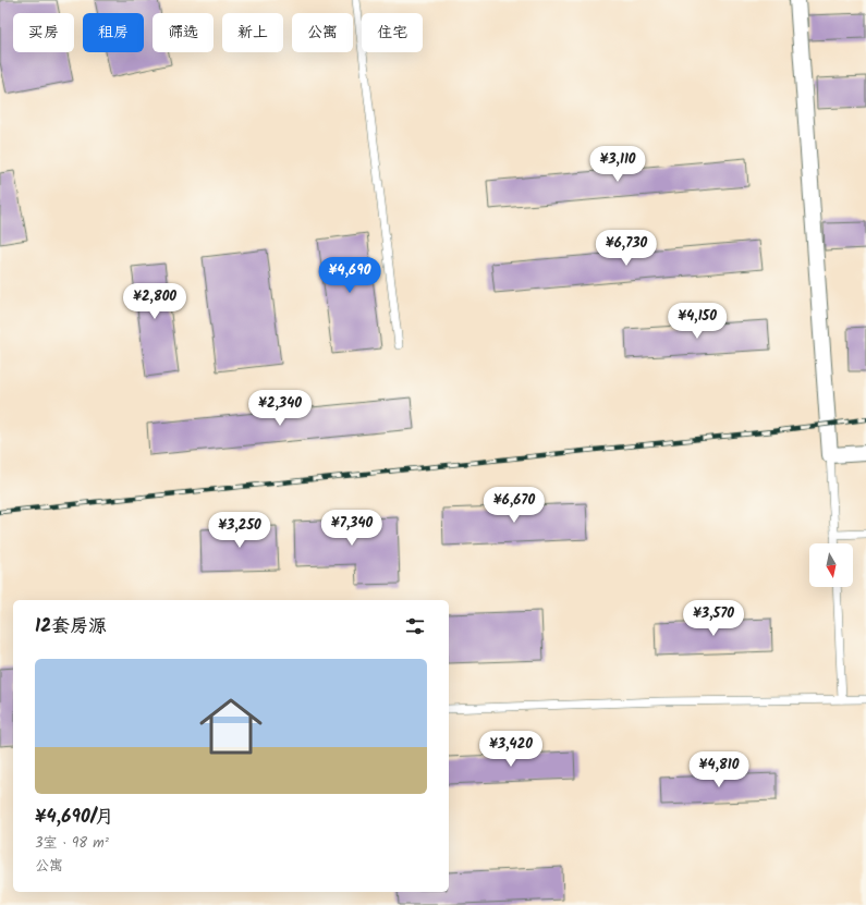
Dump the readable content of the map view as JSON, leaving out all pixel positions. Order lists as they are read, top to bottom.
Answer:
{
  "north": "bottom",
  "page": {
    "chip": [
      "买房",
      "租房",
      "筛选",
      "新上",
      "公寓",
      "住宅"
    ],
    "price": [
      "¥3,110",
      "¥6,730",
      "¥4,690",
      "¥2,800",
      "¥4,150",
      "¥2,340",
      "¥6,670",
      "¥7,340",
      "¥3,250",
      "¥3,570",
      "¥3,420",
      "¥4,810"
    ],
    "heading": "12套房源",
    "list": [
      {
        "name": "¥4,690/月",
        "note": "3室 · 98 m² · 公寓"
      }
    ]
  }
}
